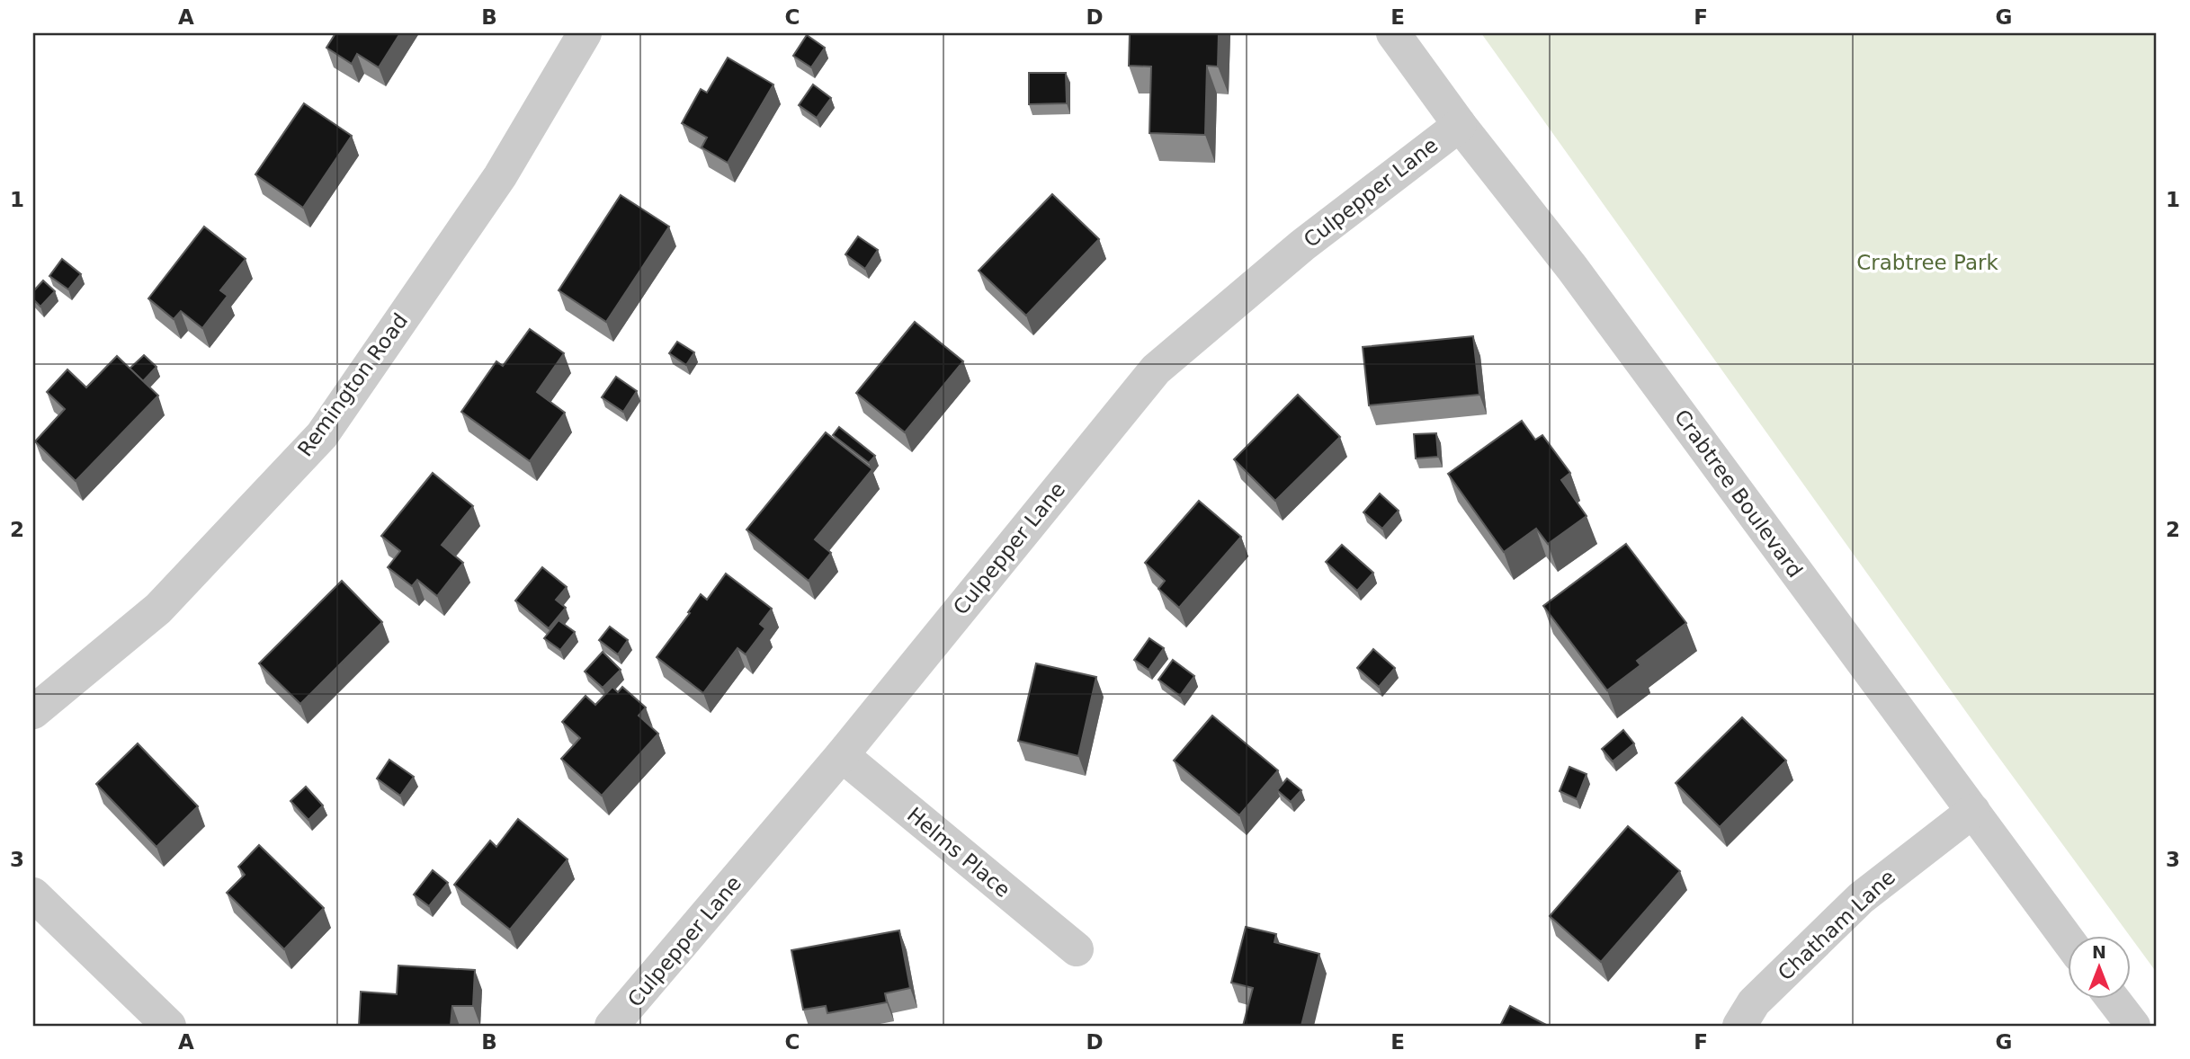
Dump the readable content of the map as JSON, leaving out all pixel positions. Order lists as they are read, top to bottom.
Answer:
{
  "streets": {
    "street": [
      "Culpepper Lane",
      "Remington Road",
      "Crabtree Boulevard",
      "Helms Place",
      "Chatham Lane"
    ]
  },
  "crossings": [
    ["Culpepper Lane", "Crabtree Boulevard"],
    ["Culpepper Lane", "Helms Place"],
    ["Crabtree Boulevard", "Chatham Lane"]
  ],
  "parks": ["Crabtree Park"],
  "north": "top",
  "grid": {
    "columns": [
      "A",
      "B",
      "C",
      "D",
      "E",
      "F",
      "G"
    ],
    "rows": ["1", "2", "3"]
  }
}
